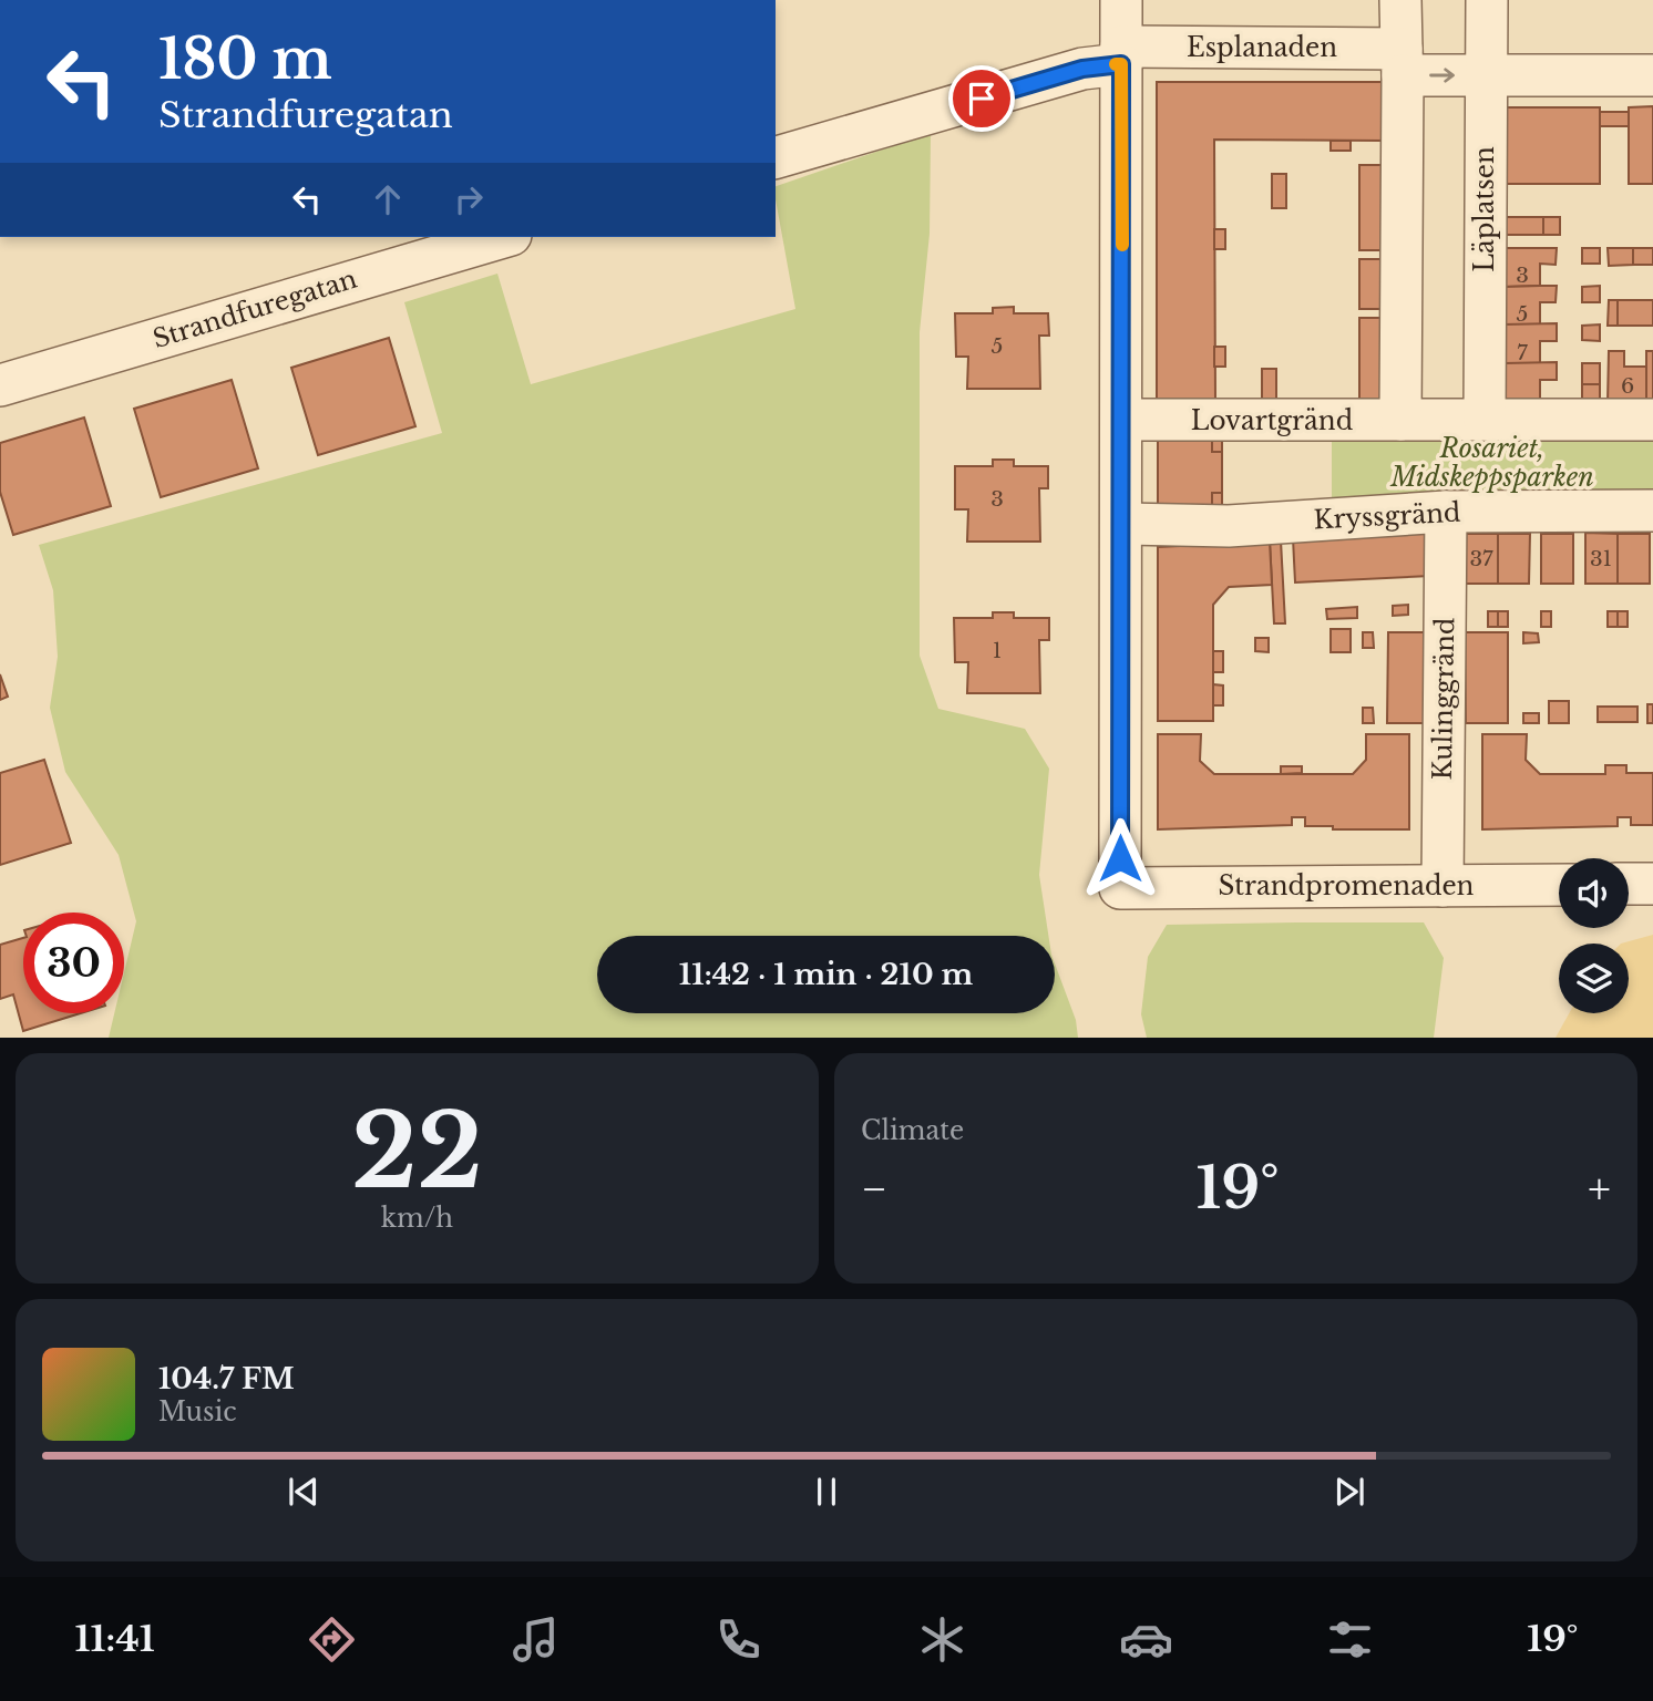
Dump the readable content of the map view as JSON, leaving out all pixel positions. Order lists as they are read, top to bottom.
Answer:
{
  "streets": {
    "street": [
      "Esplanaden",
      "Läplatsen",
      "Strandfuregatan",
      "Lovartgränd",
      "Kryssgränd",
      "Kulinggränd",
      "Strandpromenaden"
    ]
  },
  "crossings": [
    ["Esplanaden", "Läplatsen"],
    ["Läplatsen", "Lovartgränd"],
    ["Kryssgränd", "Kulinggränd"],
    ["Kryssgränd", "Strandpromenaden"],
    ["Kulinggränd", "Strandpromenaden"]
  ],
  "parks": ["Rosariet, Midskeppsparken"],
  "house_numbers": [
    "3",
    "5",
    "5",
    "7",
    "6",
    "3",
    "37",
    "31",
    "1"
  ],
  "page": {
    "turn": ["180 m", "Strandfuregatan"],
    "limit": "30",
    "trip": "11:42 · 1 min · 210 m",
    "tile": [
      ["22", "km/h"],
      "Climate"
    ],
    "heat": ["−", "19°", "+"],
    "song": ["104.7 FM", "Music"],
    "tabs": ["11:41", "19°"]
  }
}
